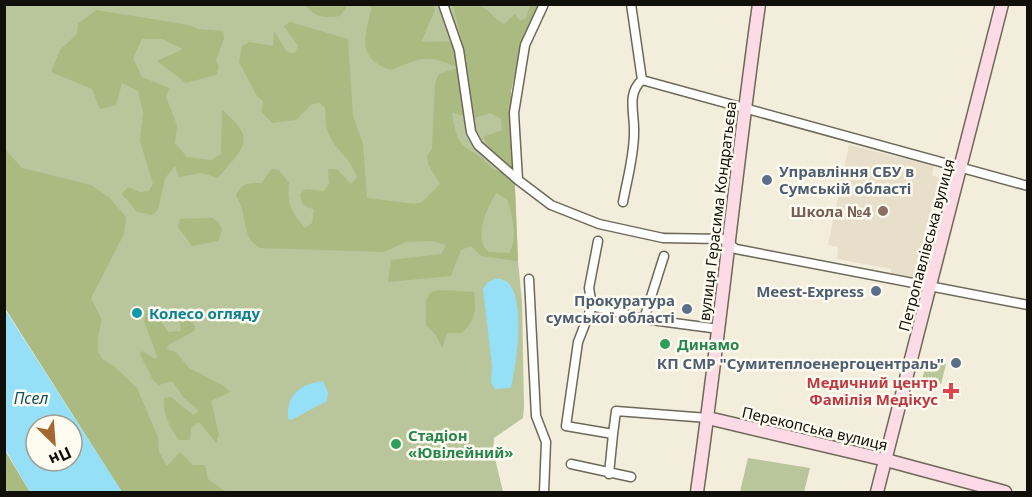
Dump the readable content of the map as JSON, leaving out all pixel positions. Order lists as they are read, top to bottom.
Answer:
{
  "streets": {
    "street": ["вулиця Герасима Кондратьєва", "Петропавлівська вулиця", "Перекопська вулиця"]
  },
  "crossings": [
    ["вулиця Герасима Кондратьєва", "Перекопська вулиця"],
    ["Петропавлівська вулиця", "Перекопська вулиця"]
  ],
  "water": ["Псел"],
  "places": {
    "other": [
      "Управління СБУ в Сумській області",
      "Школа №4",
      "Meest-Express",
      "Прокуратура сумської області",
      "Колесо огляду",
      "Динамо",
      "КП СМР \"Сумитеплоенергоцентраль\"",
      "Стадіон «Ювілейний»"
    ],
    "health": ["Медичний центр Фамілія Медікус"]
  },
  "north": "bottom right"
}
